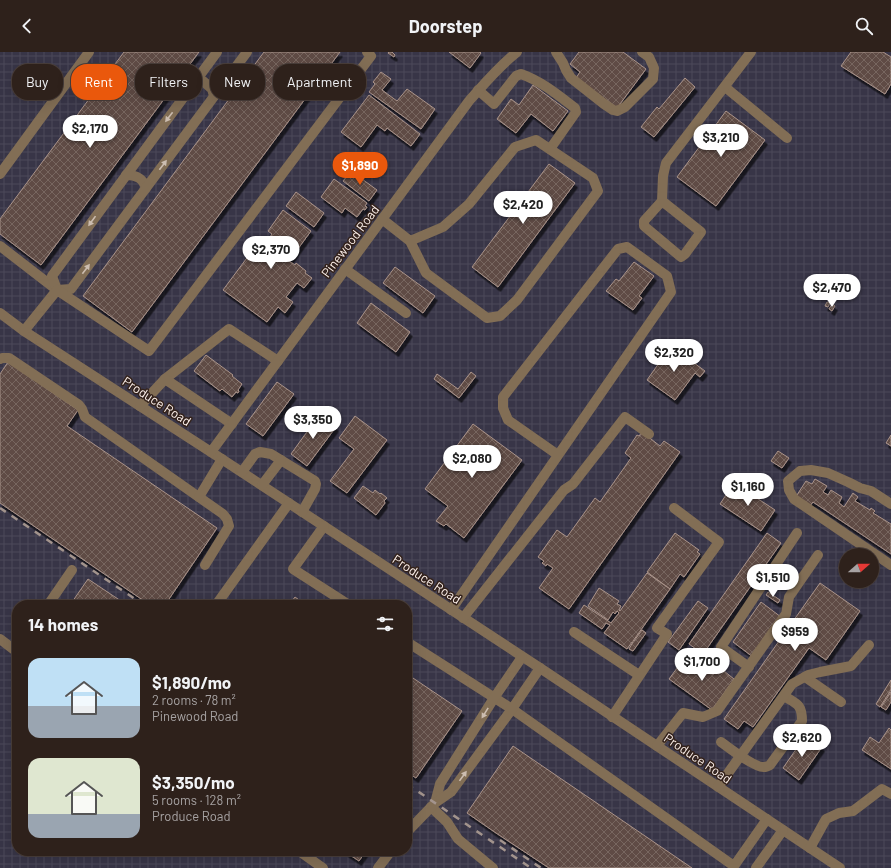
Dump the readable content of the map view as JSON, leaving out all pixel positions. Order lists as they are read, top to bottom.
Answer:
{
  "streets": {
    "street": ["Pinewood Road", "Produce Road"]
  },
  "crossings": [
    ["Pinewood Road", "Produce Road"]
  ],
  "north": "right",
  "page": {
    "header": "Doorstep",
    "chip": [
      "Buy",
      "Rent",
      "Filters",
      "New",
      "Apartment"
    ],
    "price": [
      "$2,170",
      "$3,210",
      "$1,890",
      "$2,420",
      "$2,370",
      "$2,470",
      "$2,320",
      "$3,350",
      "$2,080",
      "$1,160",
      "$1,510",
      "$959",
      "$1,700",
      "$2,620"
    ],
    "heading": "14 homes",
    "list": [
      {
        "name": "$1,890/mo",
        "note": "2 rooms · 78 m² · Pinewood Road"
      },
      {
        "name": "$3,350/mo",
        "note": "5 rooms · 128 m² · Produce Road"
      }
    ]
  }
}
